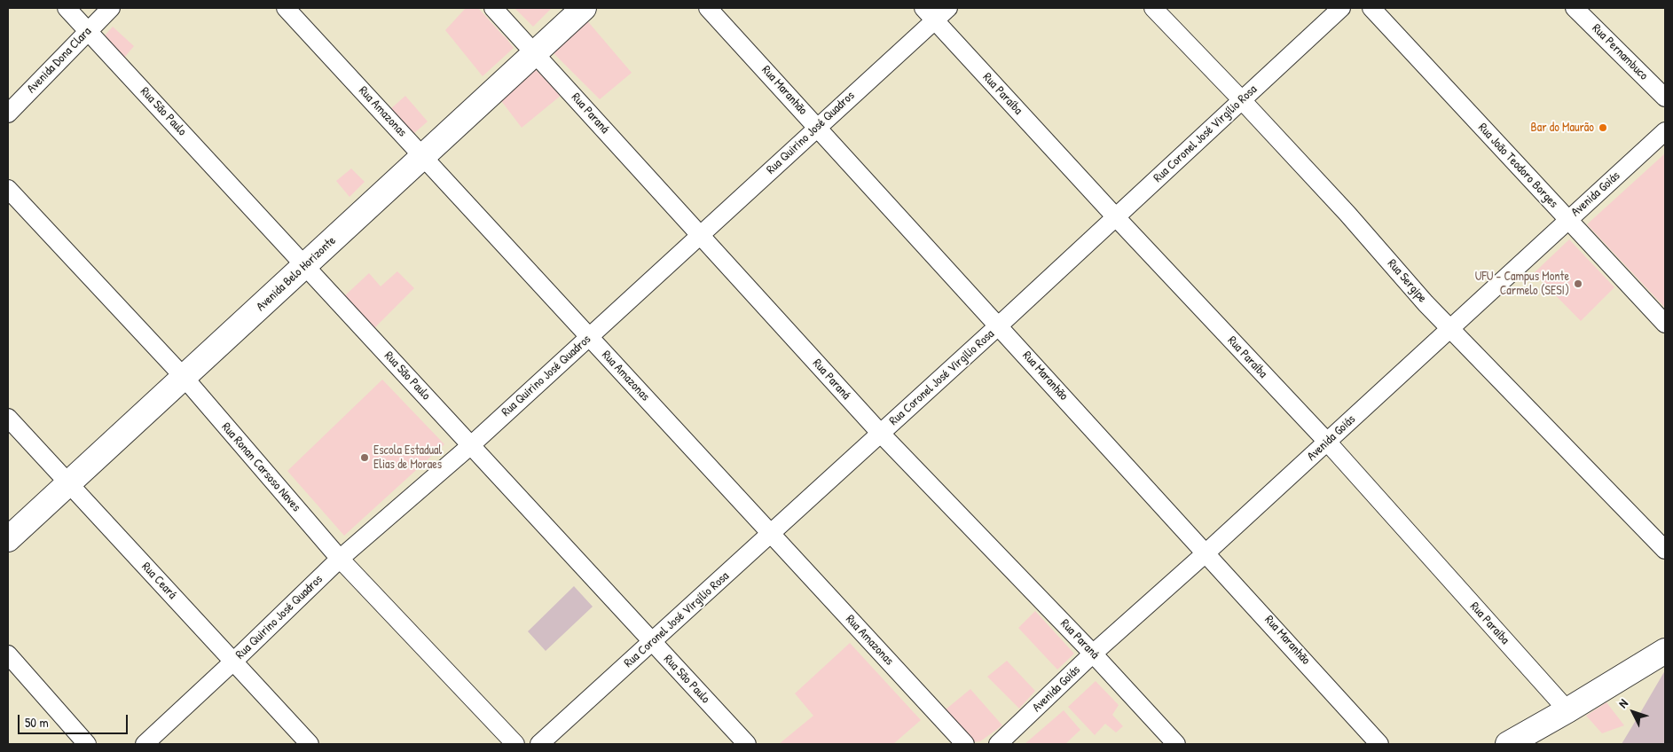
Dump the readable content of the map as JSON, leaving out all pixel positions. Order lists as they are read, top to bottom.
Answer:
{
  "streets": {
    "street": [
      "Rua Pernambuco",
      "Avenida Dona Clara",
      "Rua Maranhão",
      "Rua Paraíba",
      "Rua São Paulo",
      "Rua Amazonas",
      "Rua Paraná",
      "Rua Quirino José Quadros",
      "Rua Coronel José Virgílio Rosa",
      "Rua João Teodoro Borges",
      "Avenida Goiás",
      "Avenida Belo Horizonte",
      "Rua Sergipe",
      "Rua Ronan Carsoso Naves",
      "Rua Ceará"
    ]
  },
  "crossings": [
    ["Avenida Dona Clara", "Rua São Paulo"],
    ["Rua Maranhão", "Rua Quirino José Quadros"],
    ["Rua Maranhão", "Rua Coronel José Virgílio Rosa"],
    ["Rua Maranhão", "Avenida Goiás"],
    ["Rua Paraíba", "Rua Quirino José Quadros"],
    ["Rua Paraíba", "Rua Coronel José Virgílio Rosa"],
    ["Rua Paraíba", "Avenida Goiás"],
    ["Rua São Paulo", "Rua Quirino José Quadros"],
    ["Rua São Paulo", "Rua Coronel José Virgílio Rosa"],
    ["Rua São Paulo", "Avenida Belo Horizonte"],
    ["Rua Amazonas", "Rua Quirino José Quadros"],
    ["Rua Amazonas", "Rua Coronel José Virgílio Rosa"],
    ["Rua Amazonas", "Avenida Belo Horizonte"],
    ["Rua Paraná", "Rua Quirino José Quadros"],
    ["Rua Paraná", "Rua Coronel José Virgílio Rosa"],
    ["Rua Paraná", "Avenida Goiás"],
    ["Rua Paraná", "Avenida Belo Horizonte"],
    ["Rua Quirino José Quadros", "Rua Ronan Carsoso Naves"],
    ["Rua Quirino José Quadros", "Rua Ceará"],
    ["Rua Coronel José Virgílio Rosa", "Rua Sergipe"],
    ["Rua João Teodoro Borges", "Avenida Goiás"],
    ["Avenida Goiás", "Rua Sergipe"],
    ["Avenida Belo Horizonte", "Rua Ronan Carsoso Naves"],
    ["Avenida Belo Horizonte", "Rua Ceará"]
  ],
  "places": ["Bar do Maurão", "UFU - Campus Monte Carmelo (SESI)", "Escola Estadual Elias de Moraes"],
  "scale_bar": "50 m",
  "north": "top left"
}
